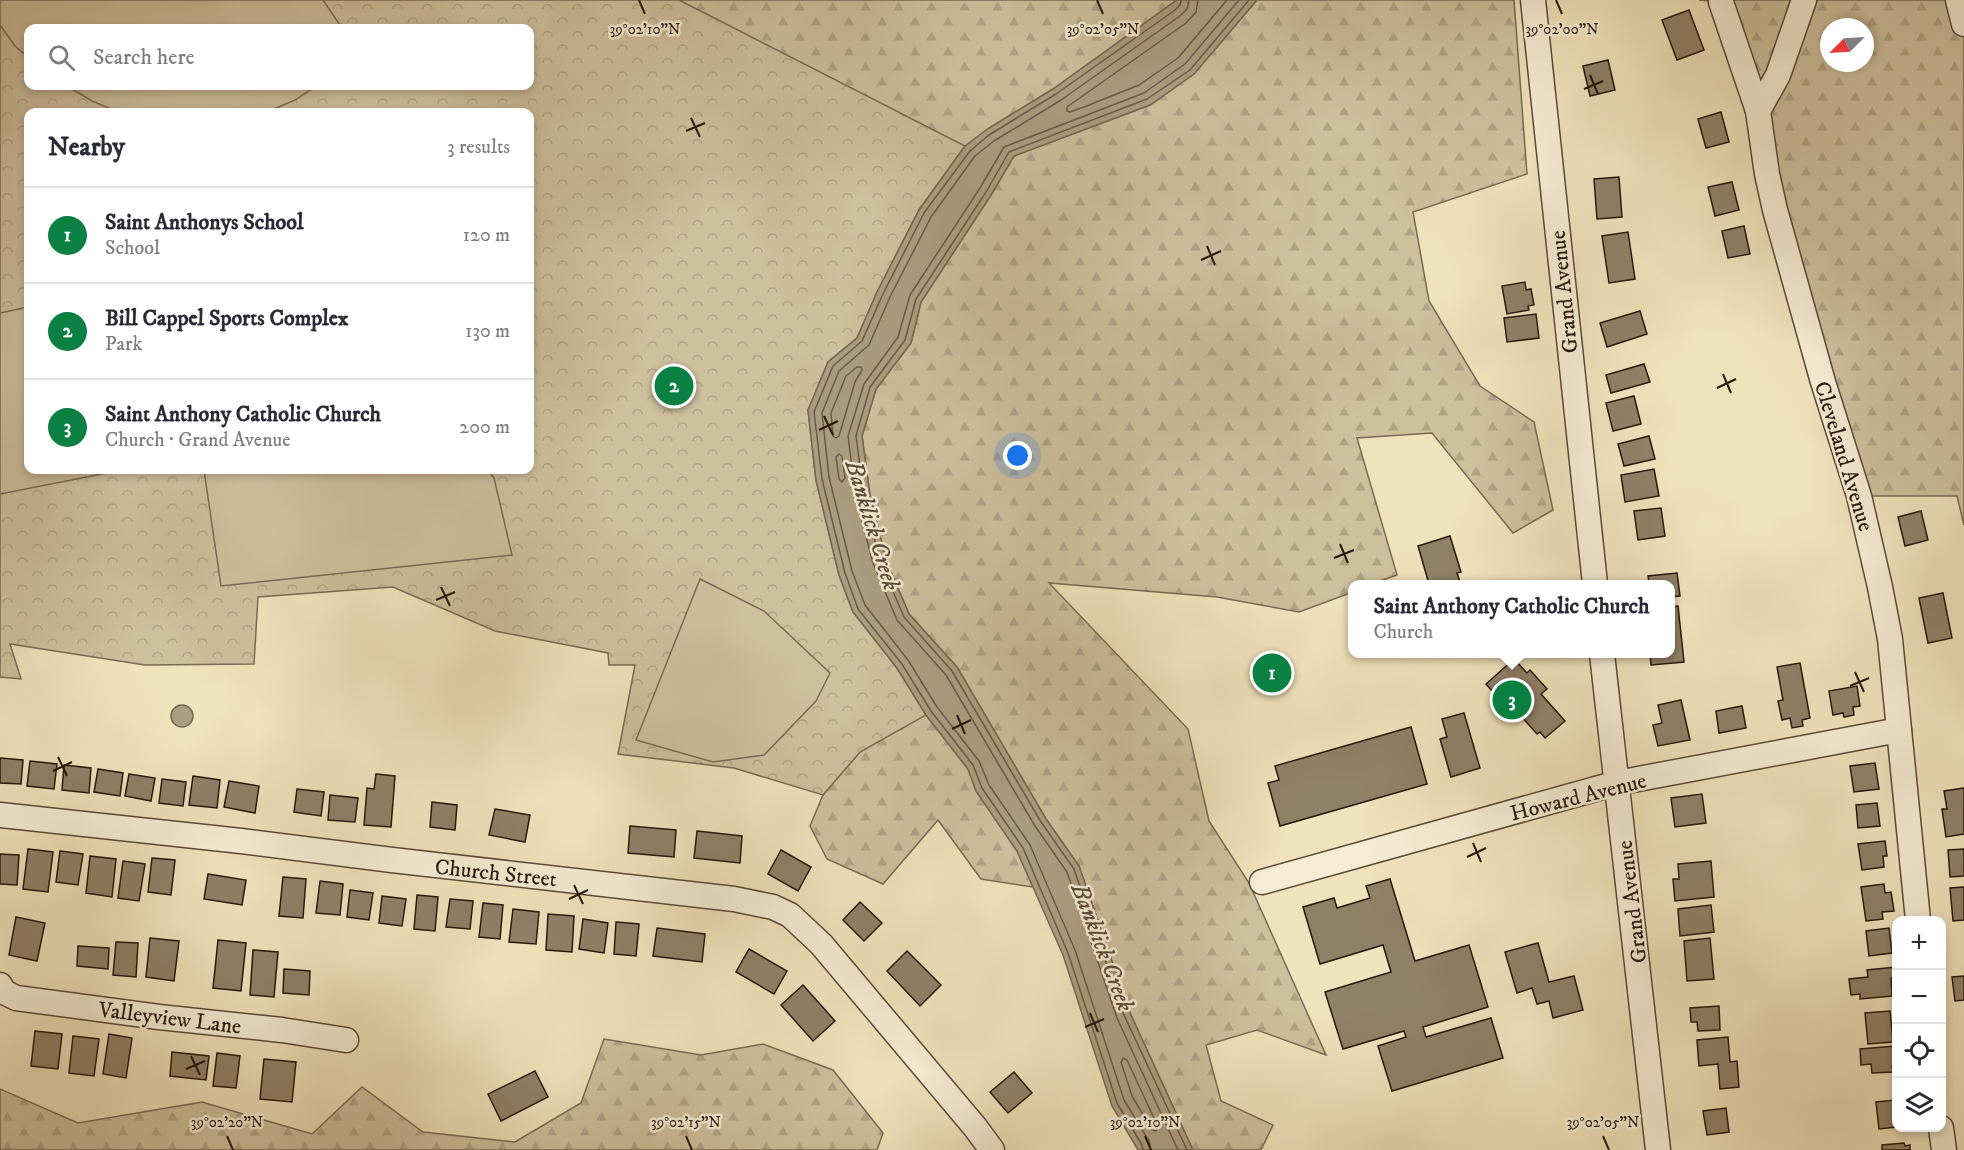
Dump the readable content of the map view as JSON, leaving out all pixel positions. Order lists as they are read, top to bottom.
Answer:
{
  "streets": {
    "street": [
      "Grand Avenue",
      "Cleveland Avenue",
      "Howard Avenue",
      "Church Street",
      "Valleyview Lane"
    ]
  },
  "crossings": [
    ["Grand Avenue", "Howard Avenue"],
    ["Cleveland Avenue", "Howard Avenue"]
  ],
  "water": ["Banklick Creek"],
  "north": "bottom left",
  "page": {
    "search": "Search here",
    "heading": ["Nearby", "3 results"],
    "list": [
      {
        "mark": "1",
        "name": "Saint Anthonys School",
        "note": "School",
        "value": "120 m"
      },
      {
        "mark": "2",
        "name": "Bill Cappel Sports Complex",
        "note": "Park",
        "value": "130 m"
      },
      {
        "mark": "3",
        "name": "Saint Anthony Catholic Church",
        "note": "Church · Grand Avenue",
        "value": "200 m"
      }
    ],
    "pins": ["2", "1", "3"],
    "popup": ["Saint Anthony Catholic Church", "Church"],
    "map_buttons": ["+", "−"]
  },
  "coordinates": [
    "39°02'10\"N",
    "39°02'05\"N",
    "39°02'00\"N",
    "39°02'20\"N",
    "39°02'15\"N"
  ]
}
